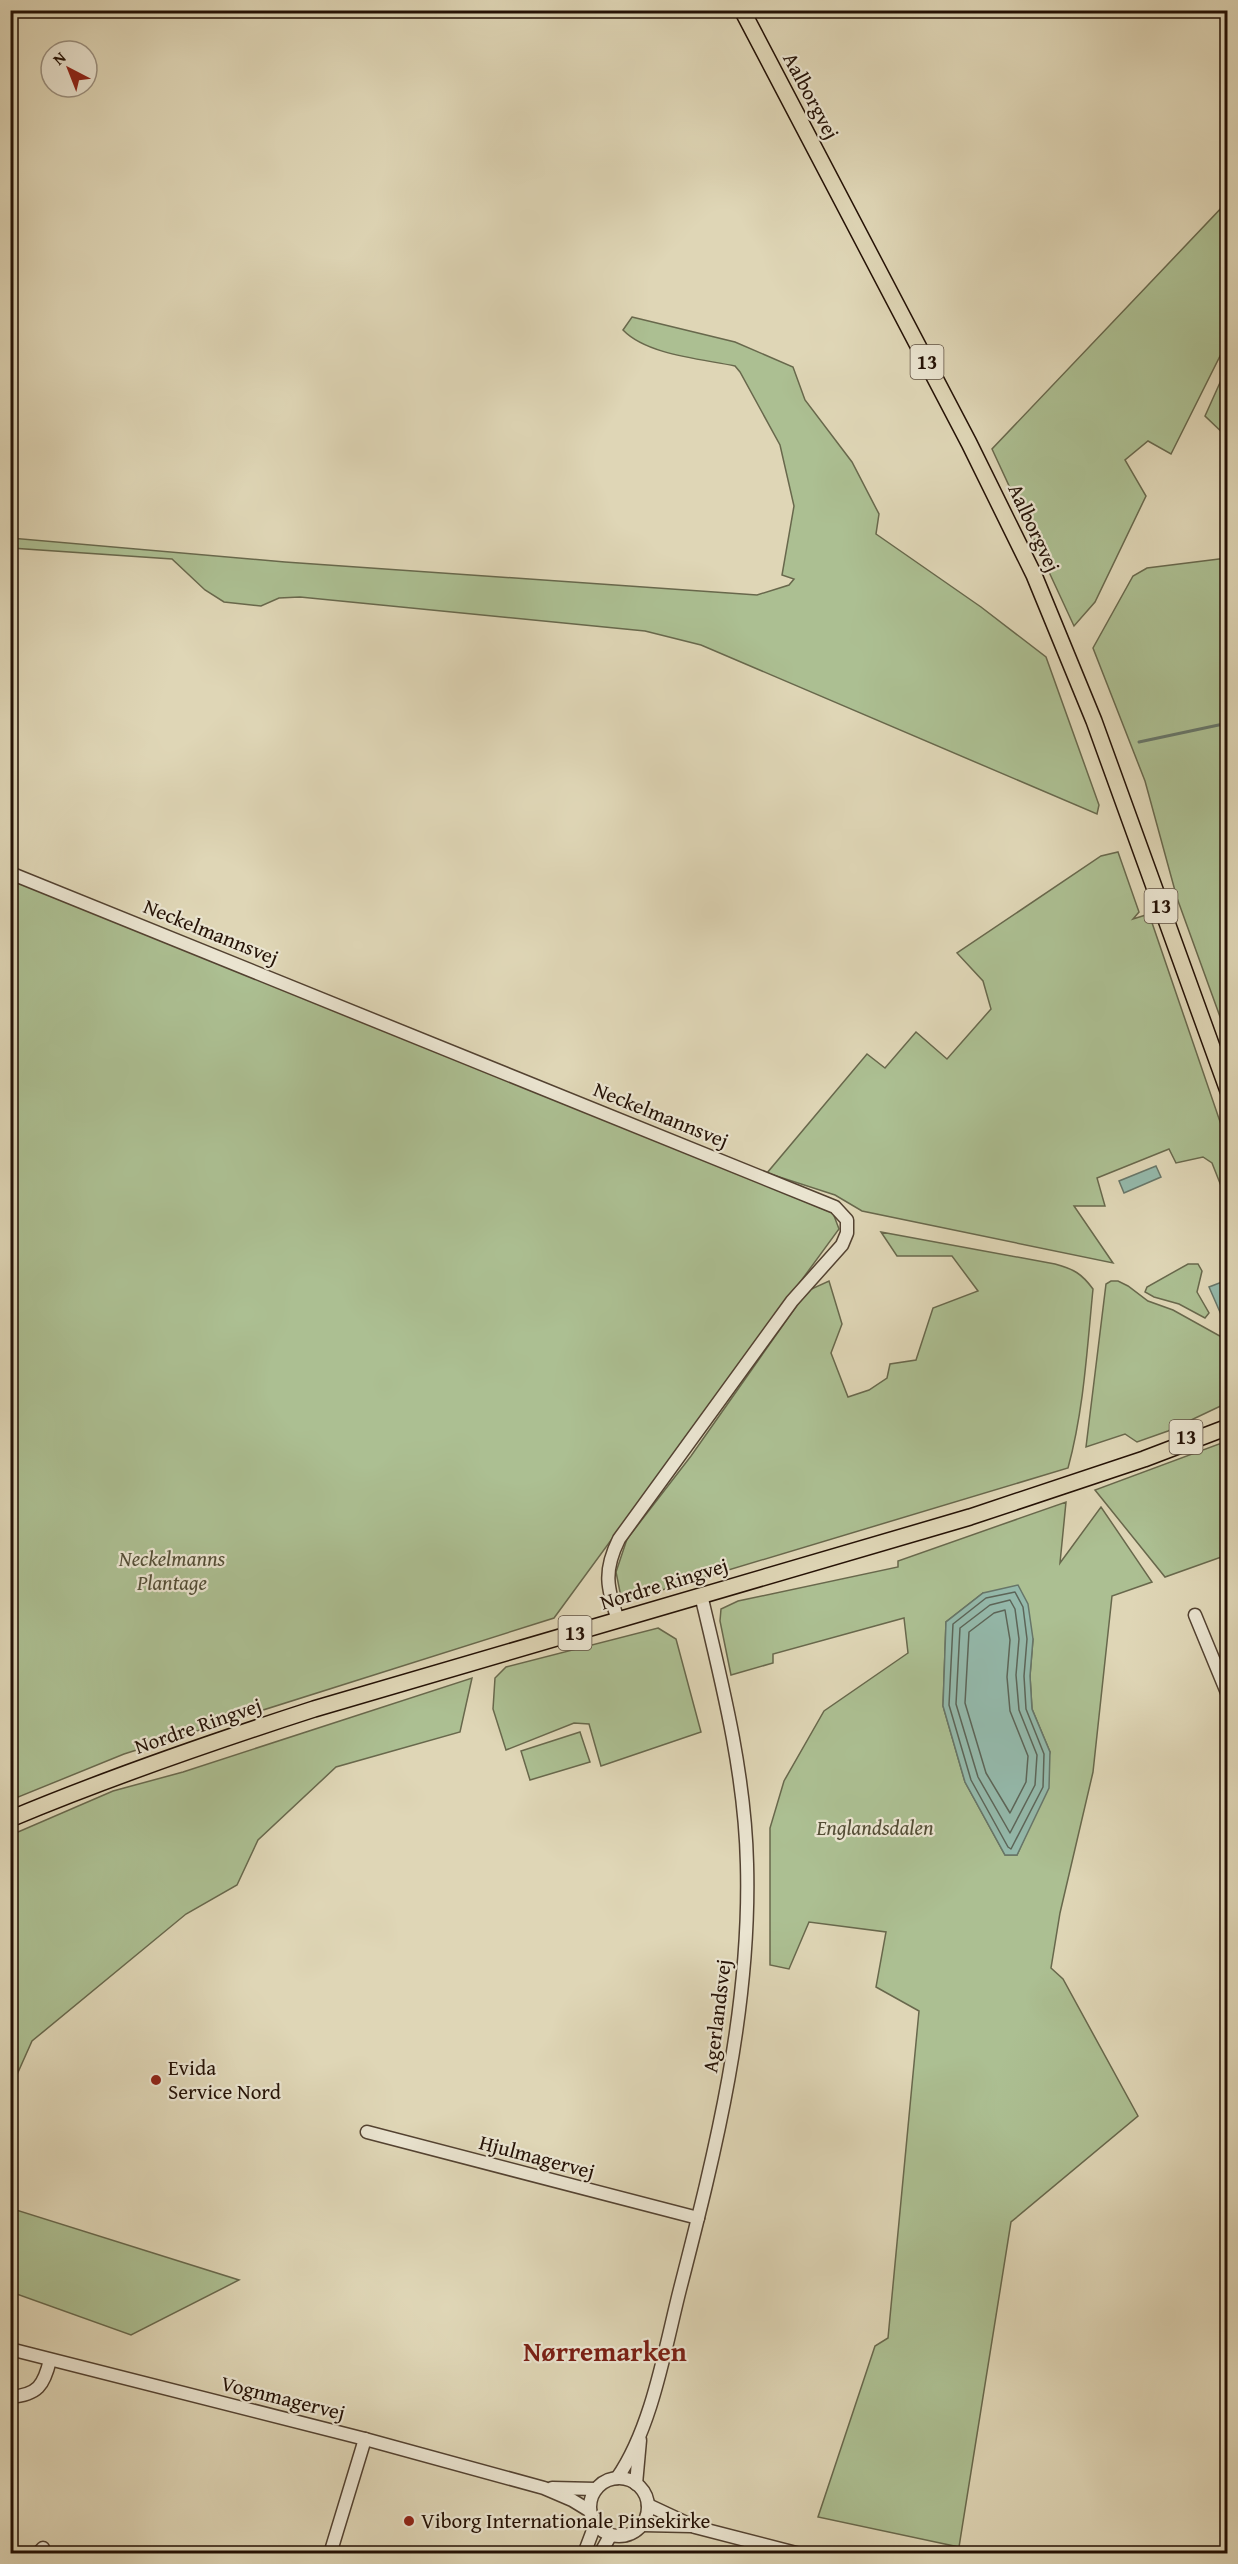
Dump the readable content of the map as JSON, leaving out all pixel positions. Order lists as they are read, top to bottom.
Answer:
{
  "streets": {
    "main road": ["Aalborgvej", "13", "Nordre Ringvej"],
    "street": [
      "Neckelmannsvej",
      "Agerlandsvej",
      "Hjulmagervej",
      "Vognmagervej"
    ]
  },
  "crossings": [
    ["13", "Nordre Ringvej"],
    ["Neckelmannsvej", "Nordre Ringvej"],
    ["Nordre Ringvej", "Agerlandsvej"],
    ["Agerlandsvej", "Hjulmagervej"],
    ["Agerlandsvej", "Vognmagervej"]
  ],
  "districts": ["Nørremarken"],
  "parks": ["Neckelmanns Plantage", "Englandsdalen"],
  "places": ["Evida Service Nord", "Viborg Internationale Pinsekirke"],
  "north": "top left"
}
